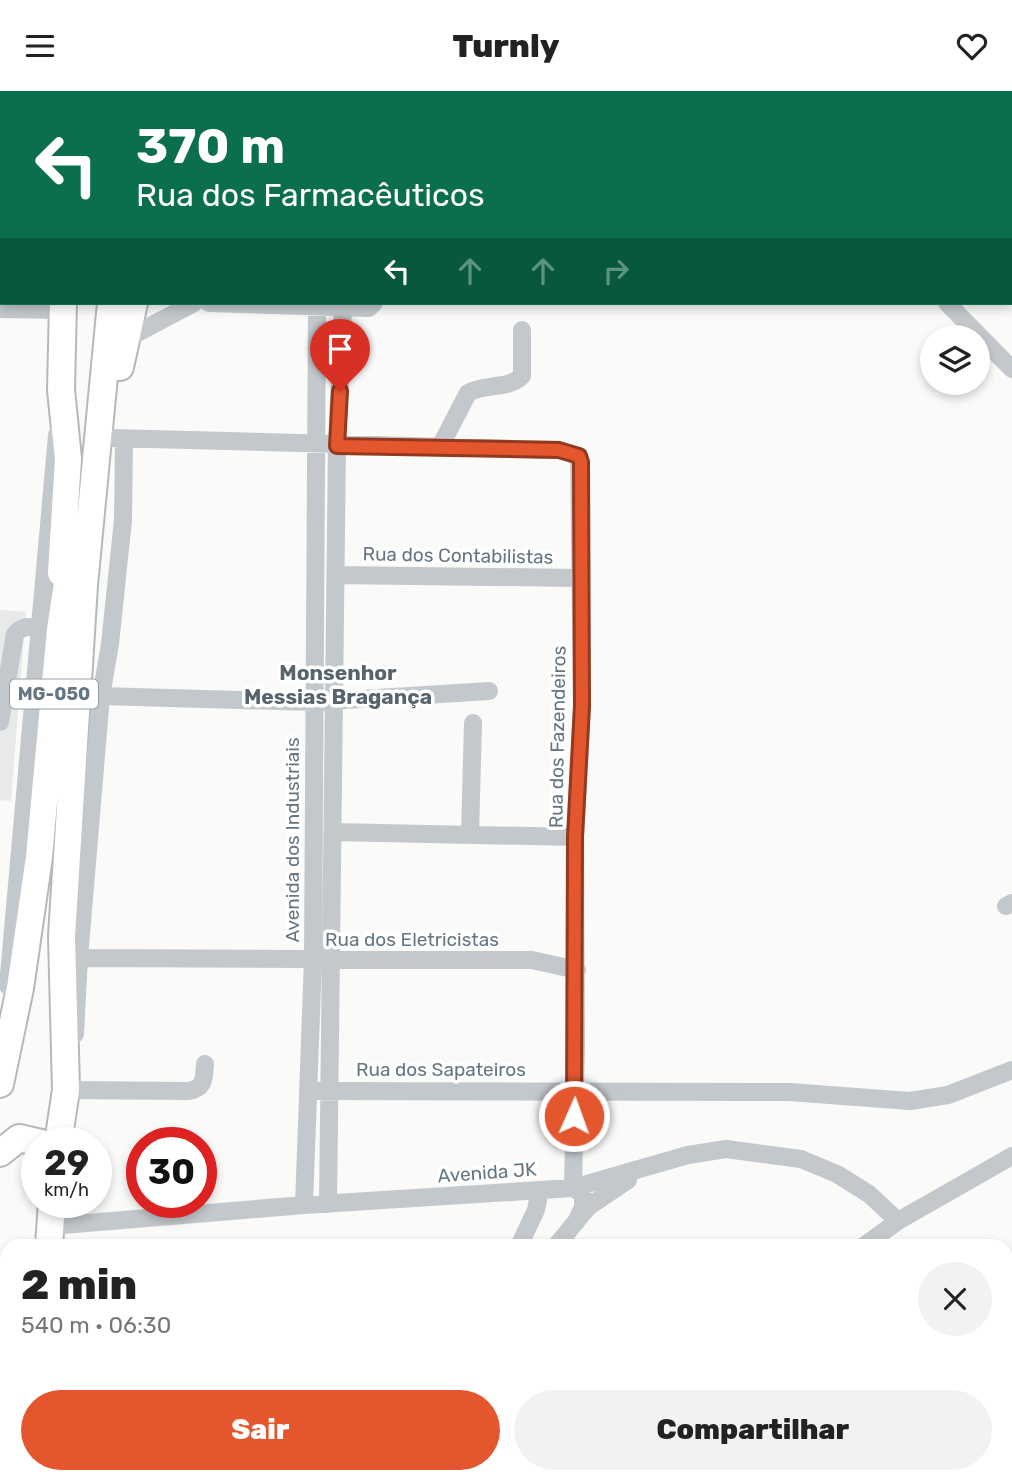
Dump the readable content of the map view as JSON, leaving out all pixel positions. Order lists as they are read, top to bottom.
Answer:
{
  "streets": {
    "highway": ["MG-050"],
    "street": [
      "Rua dos Contabilistas",
      "Rua dos Fazendeiros",
      "Avenida dos Industriais",
      "Rua dos Eletricistas",
      "Rua dos Sapateiros",
      "Avenida JK"
    ]
  },
  "crossings": [
    ["Rua dos Contabilistas", "Rua dos Fazendeiros"],
    ["Rua dos Contabilistas", "Avenida dos Industriais"],
    ["Rua dos Fazendeiros", "Rua dos Eletricistas"],
    ["Rua dos Fazendeiros", "Rua dos Sapateiros"],
    ["Rua dos Fazendeiros", "Avenida JK"],
    ["Avenida dos Industriais", "Rua dos Eletricistas"],
    ["Avenida dos Industriais", "Rua dos Sapateiros"],
    ["Avenida dos Industriais", "Avenida JK"]
  ],
  "districts": ["Monsenhor Messias Bragança"],
  "page": {
    "header": "Turnly",
    "turn": ["370 m", "Rua dos Farmacêuticos"],
    "speed": "29 km/h",
    "limit": "30",
    "heading": ["2 min", "540 m · 06:30"],
    "buttons": ["Sair", "Compartilhar"]
  }
}
